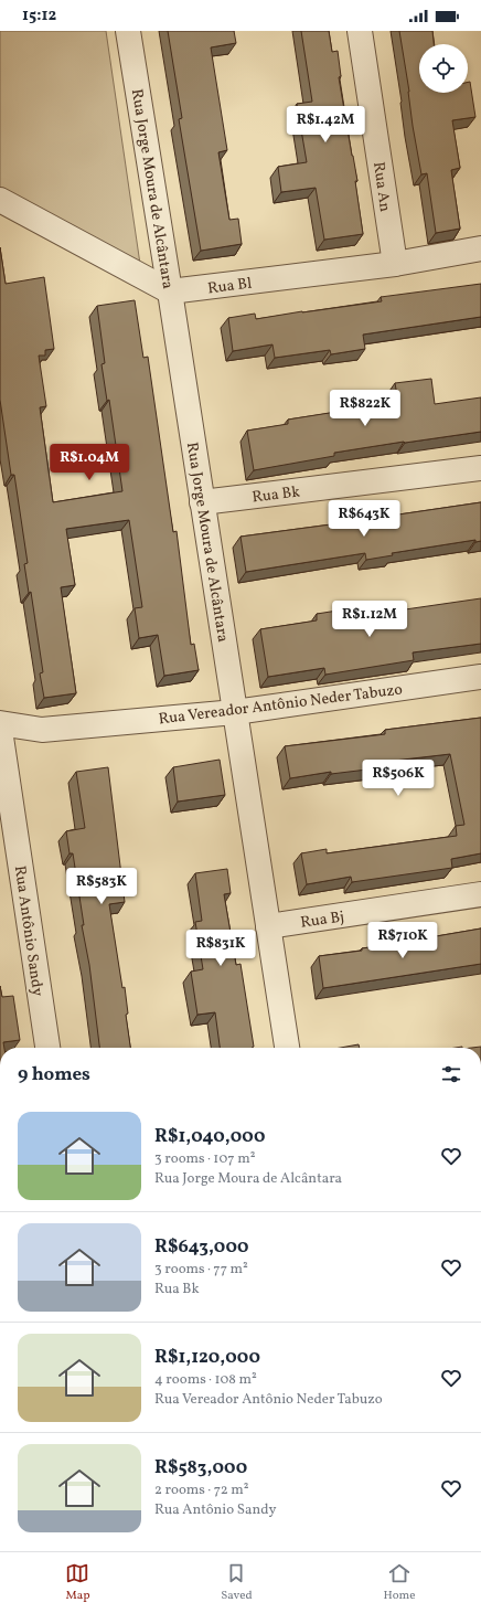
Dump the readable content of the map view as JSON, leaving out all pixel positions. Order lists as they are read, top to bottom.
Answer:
{
  "streets": {
    "street": [
      "Rua An",
      "Rua Jorge Moura de Alcântara",
      "Rua Bl",
      "Rua Bk",
      "Rua Vereador Antônio Neder Tabuzo",
      "Rua Bj",
      "Rua Antônio Sandy"
    ]
  },
  "crossings": [
    ["Rua An", "Rua Bl"],
    ["Rua Jorge Moura de Alcântara", "Rua Bl"],
    ["Rua Jorge Moura de Alcântara", "Rua Bk"],
    ["Rua Jorge Moura de Alcântara", "Rua Vereador Antônio Neder Tabuzo"],
    ["Rua Jorge Moura de Alcântara", "Rua Bj"]
  ],
  "page": {
    "status": "15:12",
    "price": [
      "R$1.42M",
      "R$822K",
      "R$1.04M",
      "R$643K",
      "R$1.12M",
      "R$506K",
      "R$583K",
      "R$710K",
      "R$831K"
    ],
    "heading": "9 homes",
    "list": [
      {
        "name": "R$1,040,000",
        "note": "3 rooms · 107 m² · Rua Jorge Moura de Alcântara"
      },
      {
        "name": "R$643,000",
        "note": "3 rooms · 77 m² · Rua Bk"
      },
      {
        "name": "R$1,120,000",
        "note": "4 rooms · 108 m² · Rua Vereador Antônio Neder Tabuzo"
      },
      {
        "name": "R$583,000",
        "note": "2 rooms · 72 m² · Rua Antônio Sandy"
      }
    ],
    "tabs": ["Map", "Saved", "Home"]
  }
}
